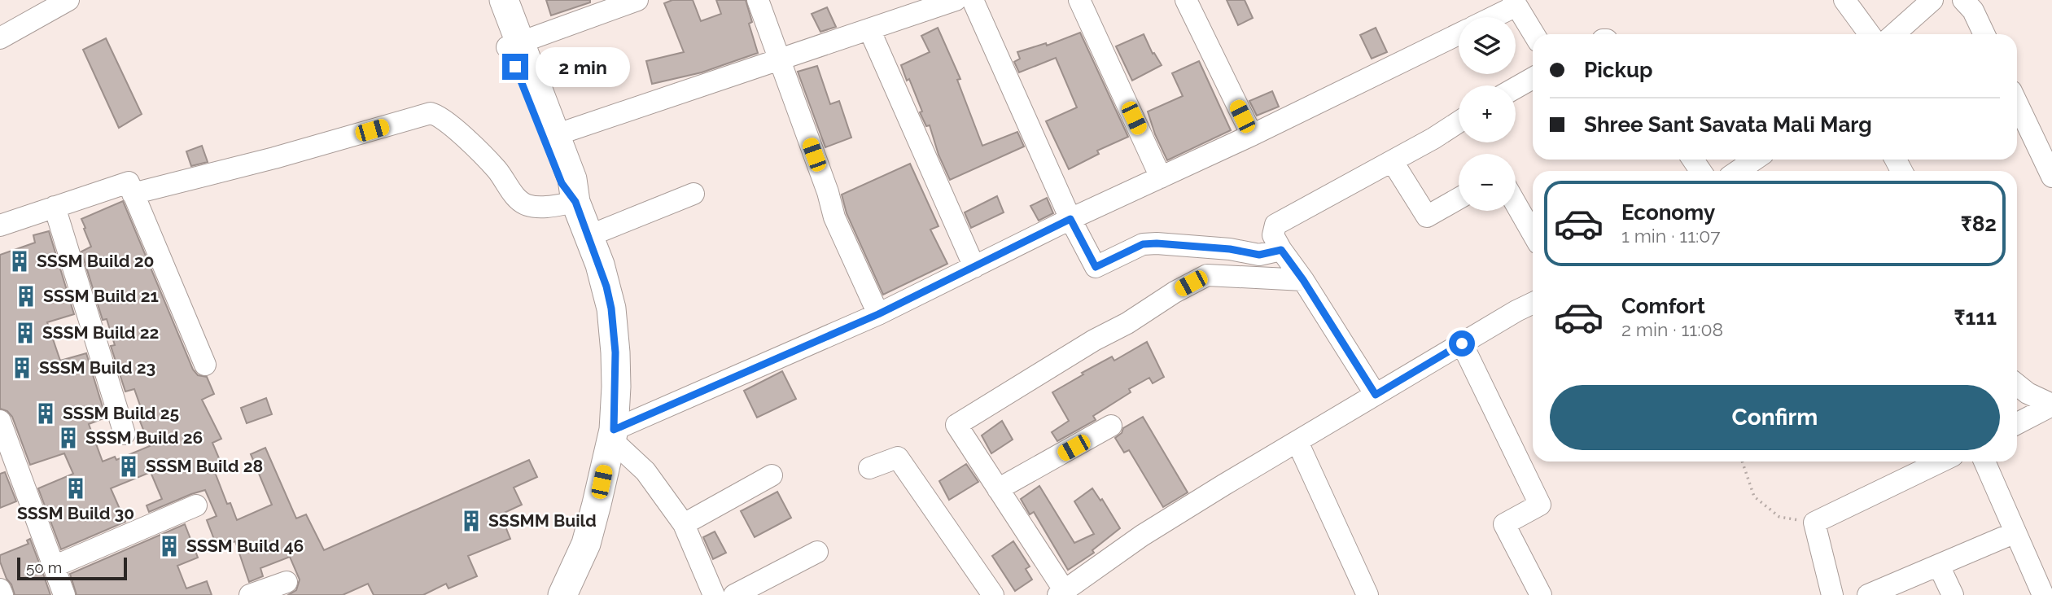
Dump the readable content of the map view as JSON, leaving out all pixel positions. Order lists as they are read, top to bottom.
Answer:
{
  "places": {
    "building": [
      "SSSM Build 20",
      "SSSM Build 21",
      "SSSM Build 22",
      "SSSM Build 23",
      "SSSM Build 25",
      "SSSM Build 26",
      "SSSM Build 28",
      "SSSM Build 30",
      "SSSMM Build",
      "SSSM Build 46"
    ]
  },
  "scale_bar": "50 m",
  "page": {
    "map_buttons": ["+", "−"],
    "banner": ["Pickup", "Shree Sant Savata Mali Marg"],
    "bubble": "2 min",
    "list": [
      {
        "name": "Economy",
        "note": "1 min · 11:07",
        "value": "₹82"
      },
      {
        "name": "Comfort",
        "note": "2 min · 11:08",
        "value": "₹111"
      }
    ],
    "buttons": "Confirm",
    "scale": "50 m"
  }
}
